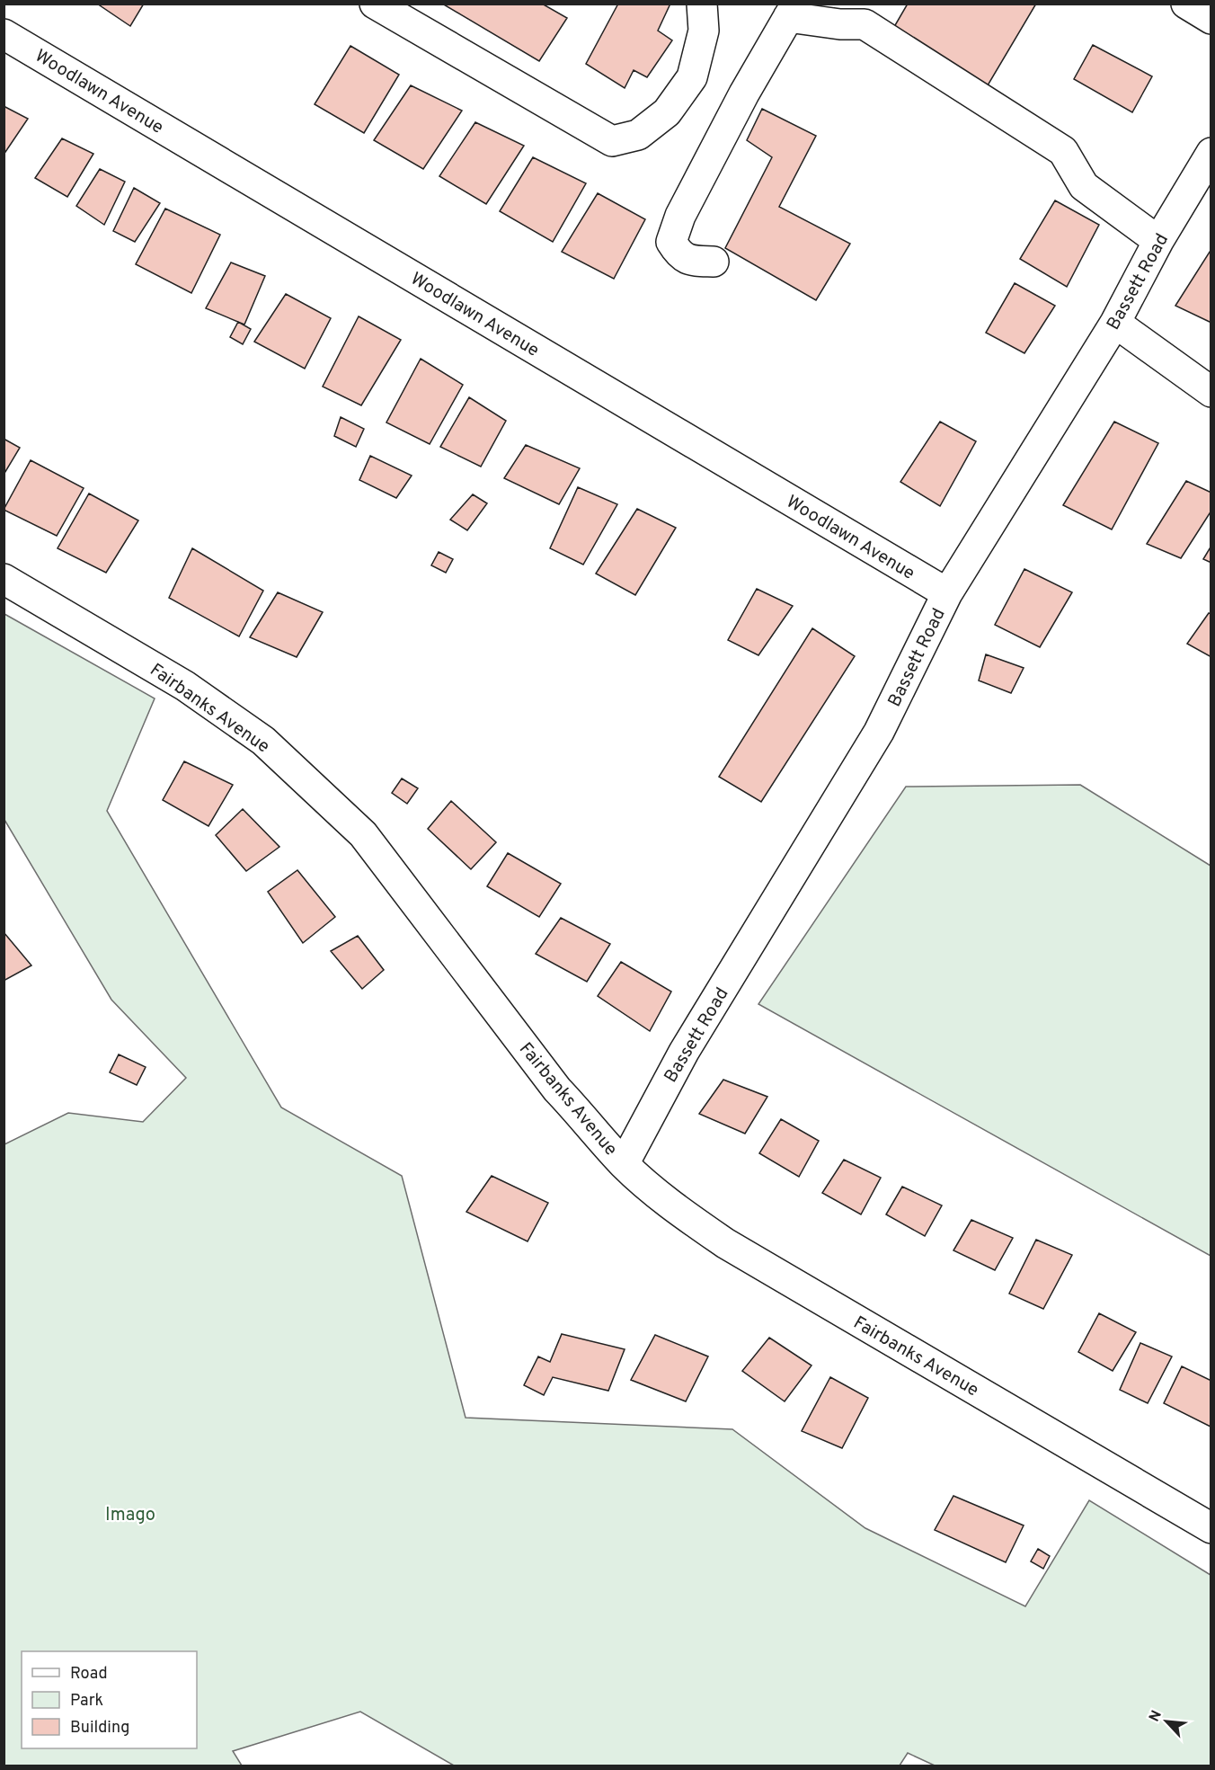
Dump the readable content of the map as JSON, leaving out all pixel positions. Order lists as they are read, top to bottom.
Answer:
{
  "streets": {
    "street": ["Woodlawn Avenue", "Bassett Road", "Fairbanks Avenue"]
  },
  "crossings": [
    ["Woodlawn Avenue", "Bassett Road"],
    ["Bassett Road", "Fairbanks Avenue"]
  ],
  "parks": ["Imago"],
  "legend": ["Road", "Park", "Building"],
  "north": "top left"
}
